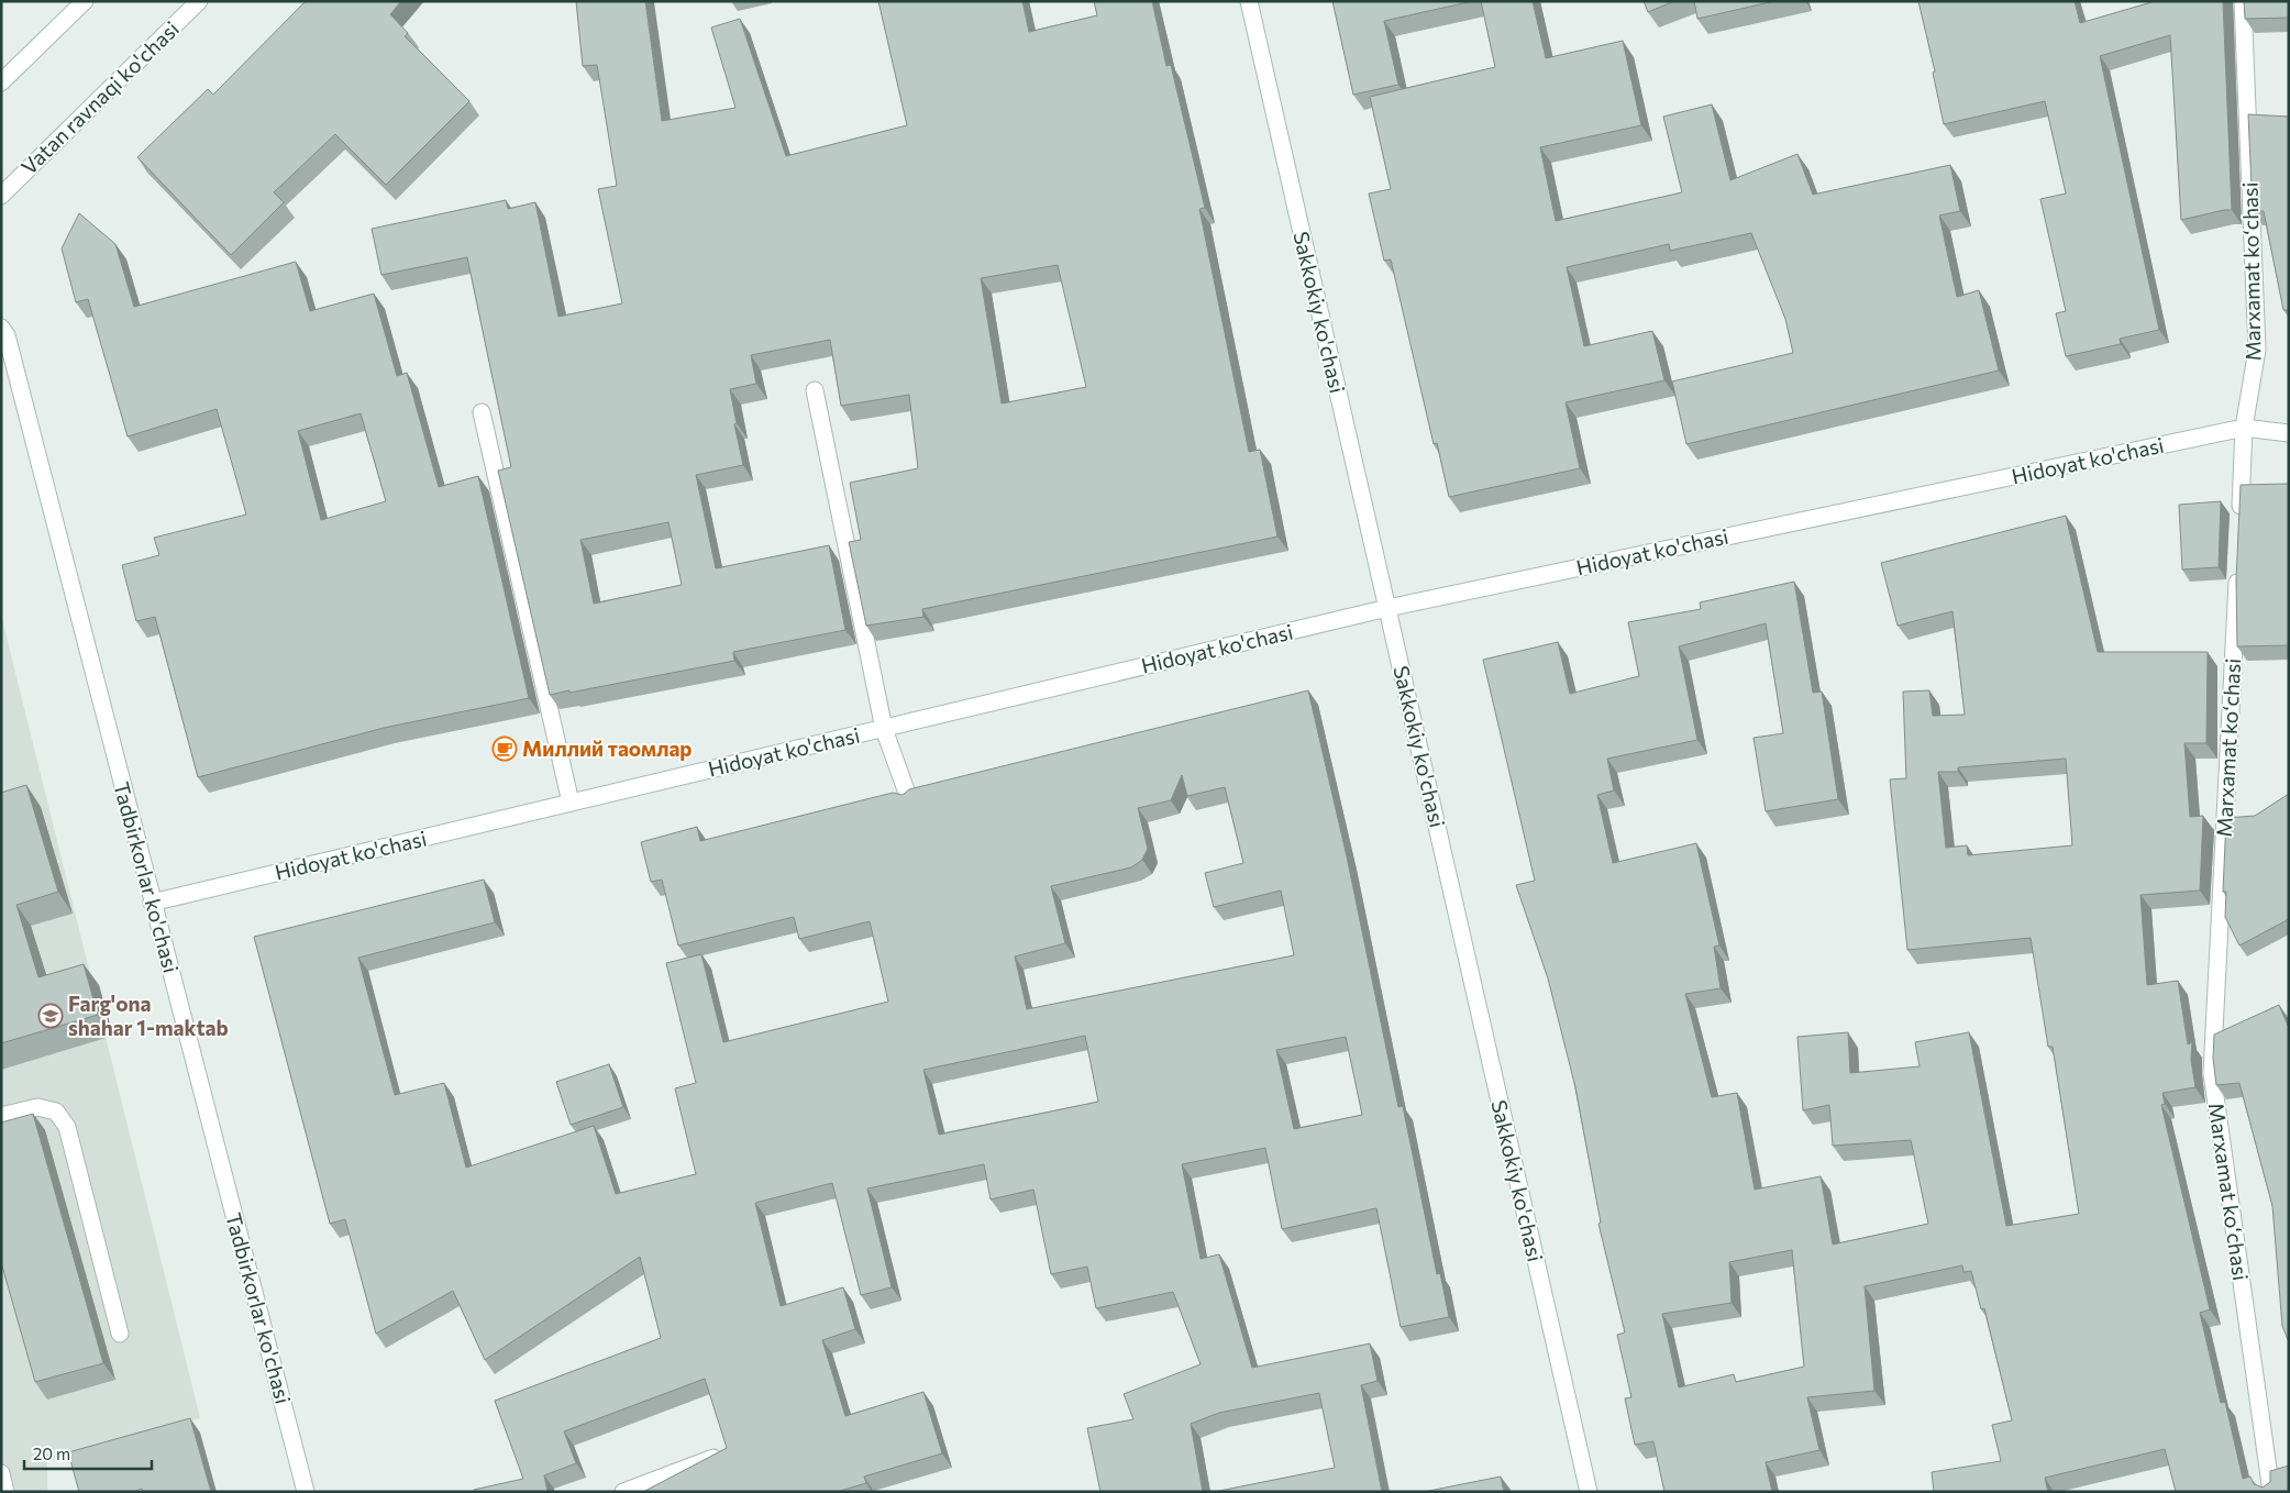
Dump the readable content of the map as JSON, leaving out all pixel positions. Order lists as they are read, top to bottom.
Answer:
{
  "streets": {
    "street": [
      "Vatan ravnaqi ko'chasi",
      "Marxamat koʻchasi",
      "Sakkokiy ko'chasi",
      "Hidoyat ko'chasi",
      "Tadbirkorlar ko'chasi"
    ]
  },
  "crossings": [
    ["Marxamat koʻchasi", "Hidoyat ko'chasi"],
    ["Sakkokiy ko'chasi", "Hidoyat ko'chasi"],
    ["Hidoyat ko'chasi", "Tadbirkorlar ko'chasi"]
  ],
  "places": {
    "cafe": ["Миллий таомлар"],
    "school or university": ["Farg'ona shahar 1-maktab"]
  },
  "scale_bar": "20 m"
}
